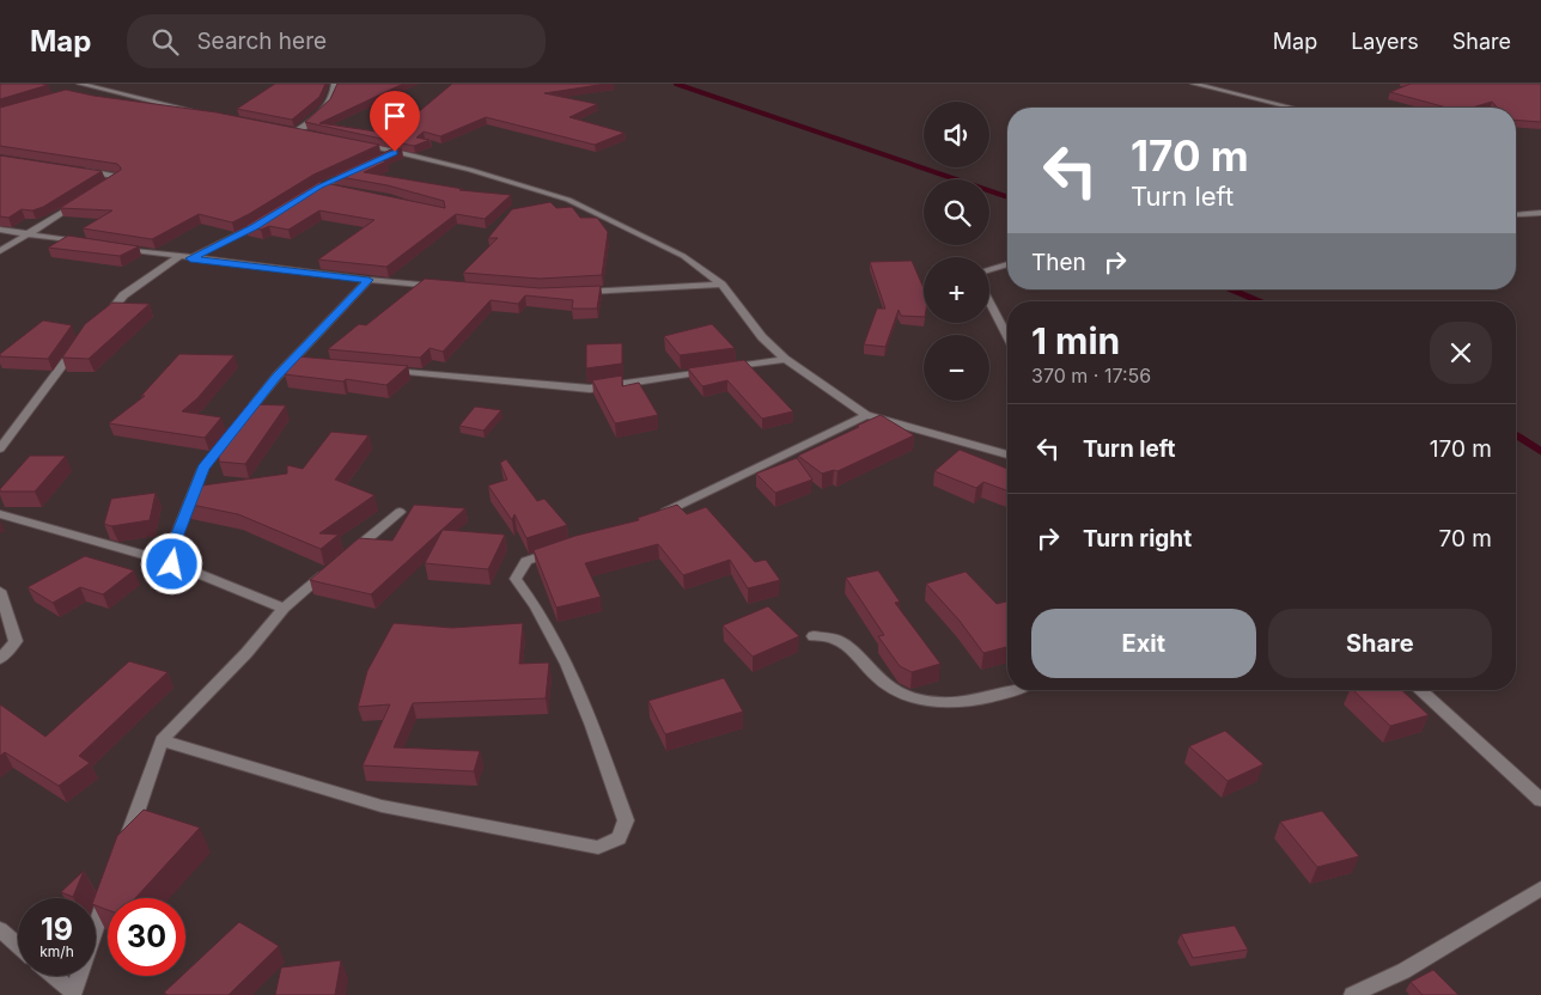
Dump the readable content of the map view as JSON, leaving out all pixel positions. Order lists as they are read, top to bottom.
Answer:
{
  "page": {
    "header": "Map",
    "search": "Search here",
    "nav": ["Map", "Layers", "Share"],
    "map_buttons": ["+", "−"],
    "turn": ["170 m", "Turn left"],
    "then": "Then",
    "heading": ["1 min", "370 m · 17:56"],
    "list": [
      {
        "name": "Turn left",
        "value": "170 m"
      },
      {
        "name": "Turn right",
        "value": "70 m"
      }
    ],
    "buttons": ["Exit", "Share"],
    "speed": "19 km/h",
    "limit": "30"
  }
}
